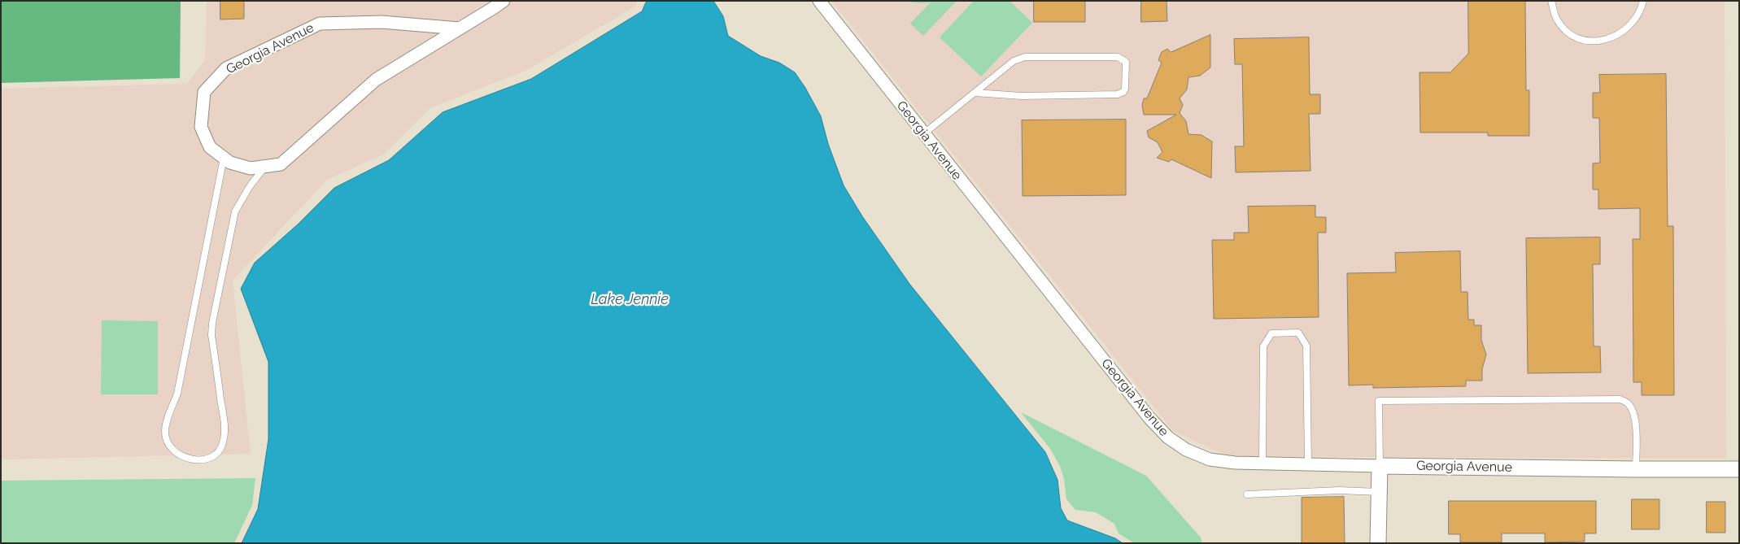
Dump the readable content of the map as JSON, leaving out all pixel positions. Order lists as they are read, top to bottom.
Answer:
{
  "streets": {
    "street": ["Georgia Avenue"]
  },
  "water": ["Lake Jennie"]
}
